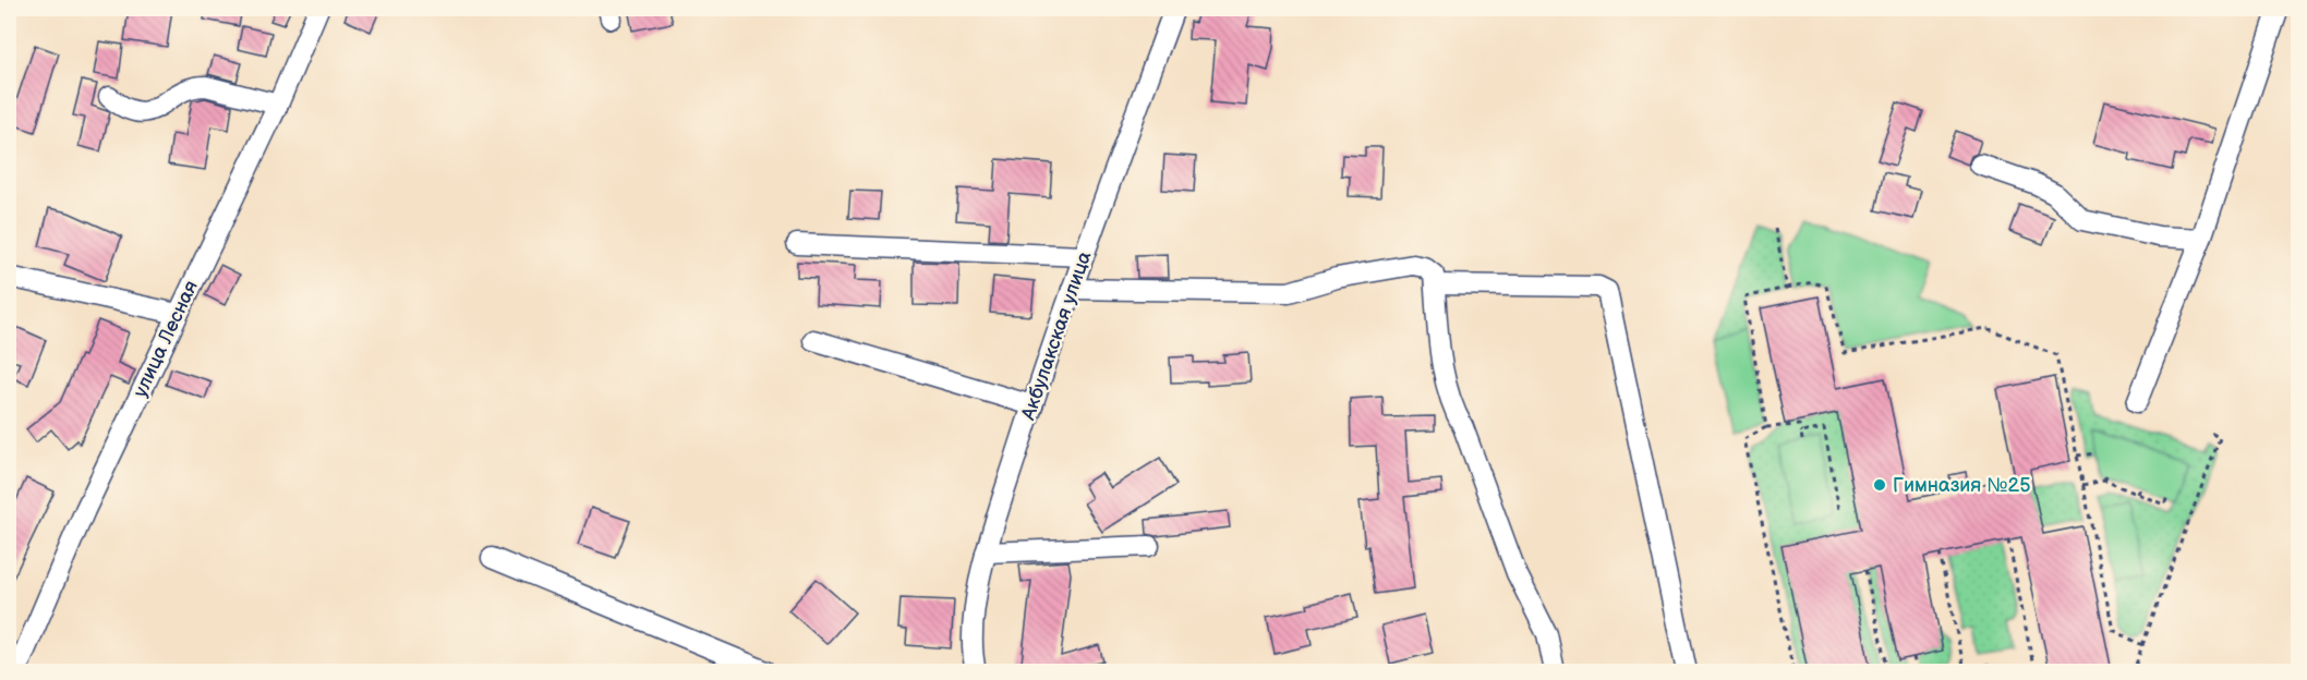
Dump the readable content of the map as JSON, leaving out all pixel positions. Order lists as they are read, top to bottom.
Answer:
{
  "streets": {
    "street": ["Акбулакская улица", "улица Лесная"]
  },
  "places": ["Гимназия №25"]
}
